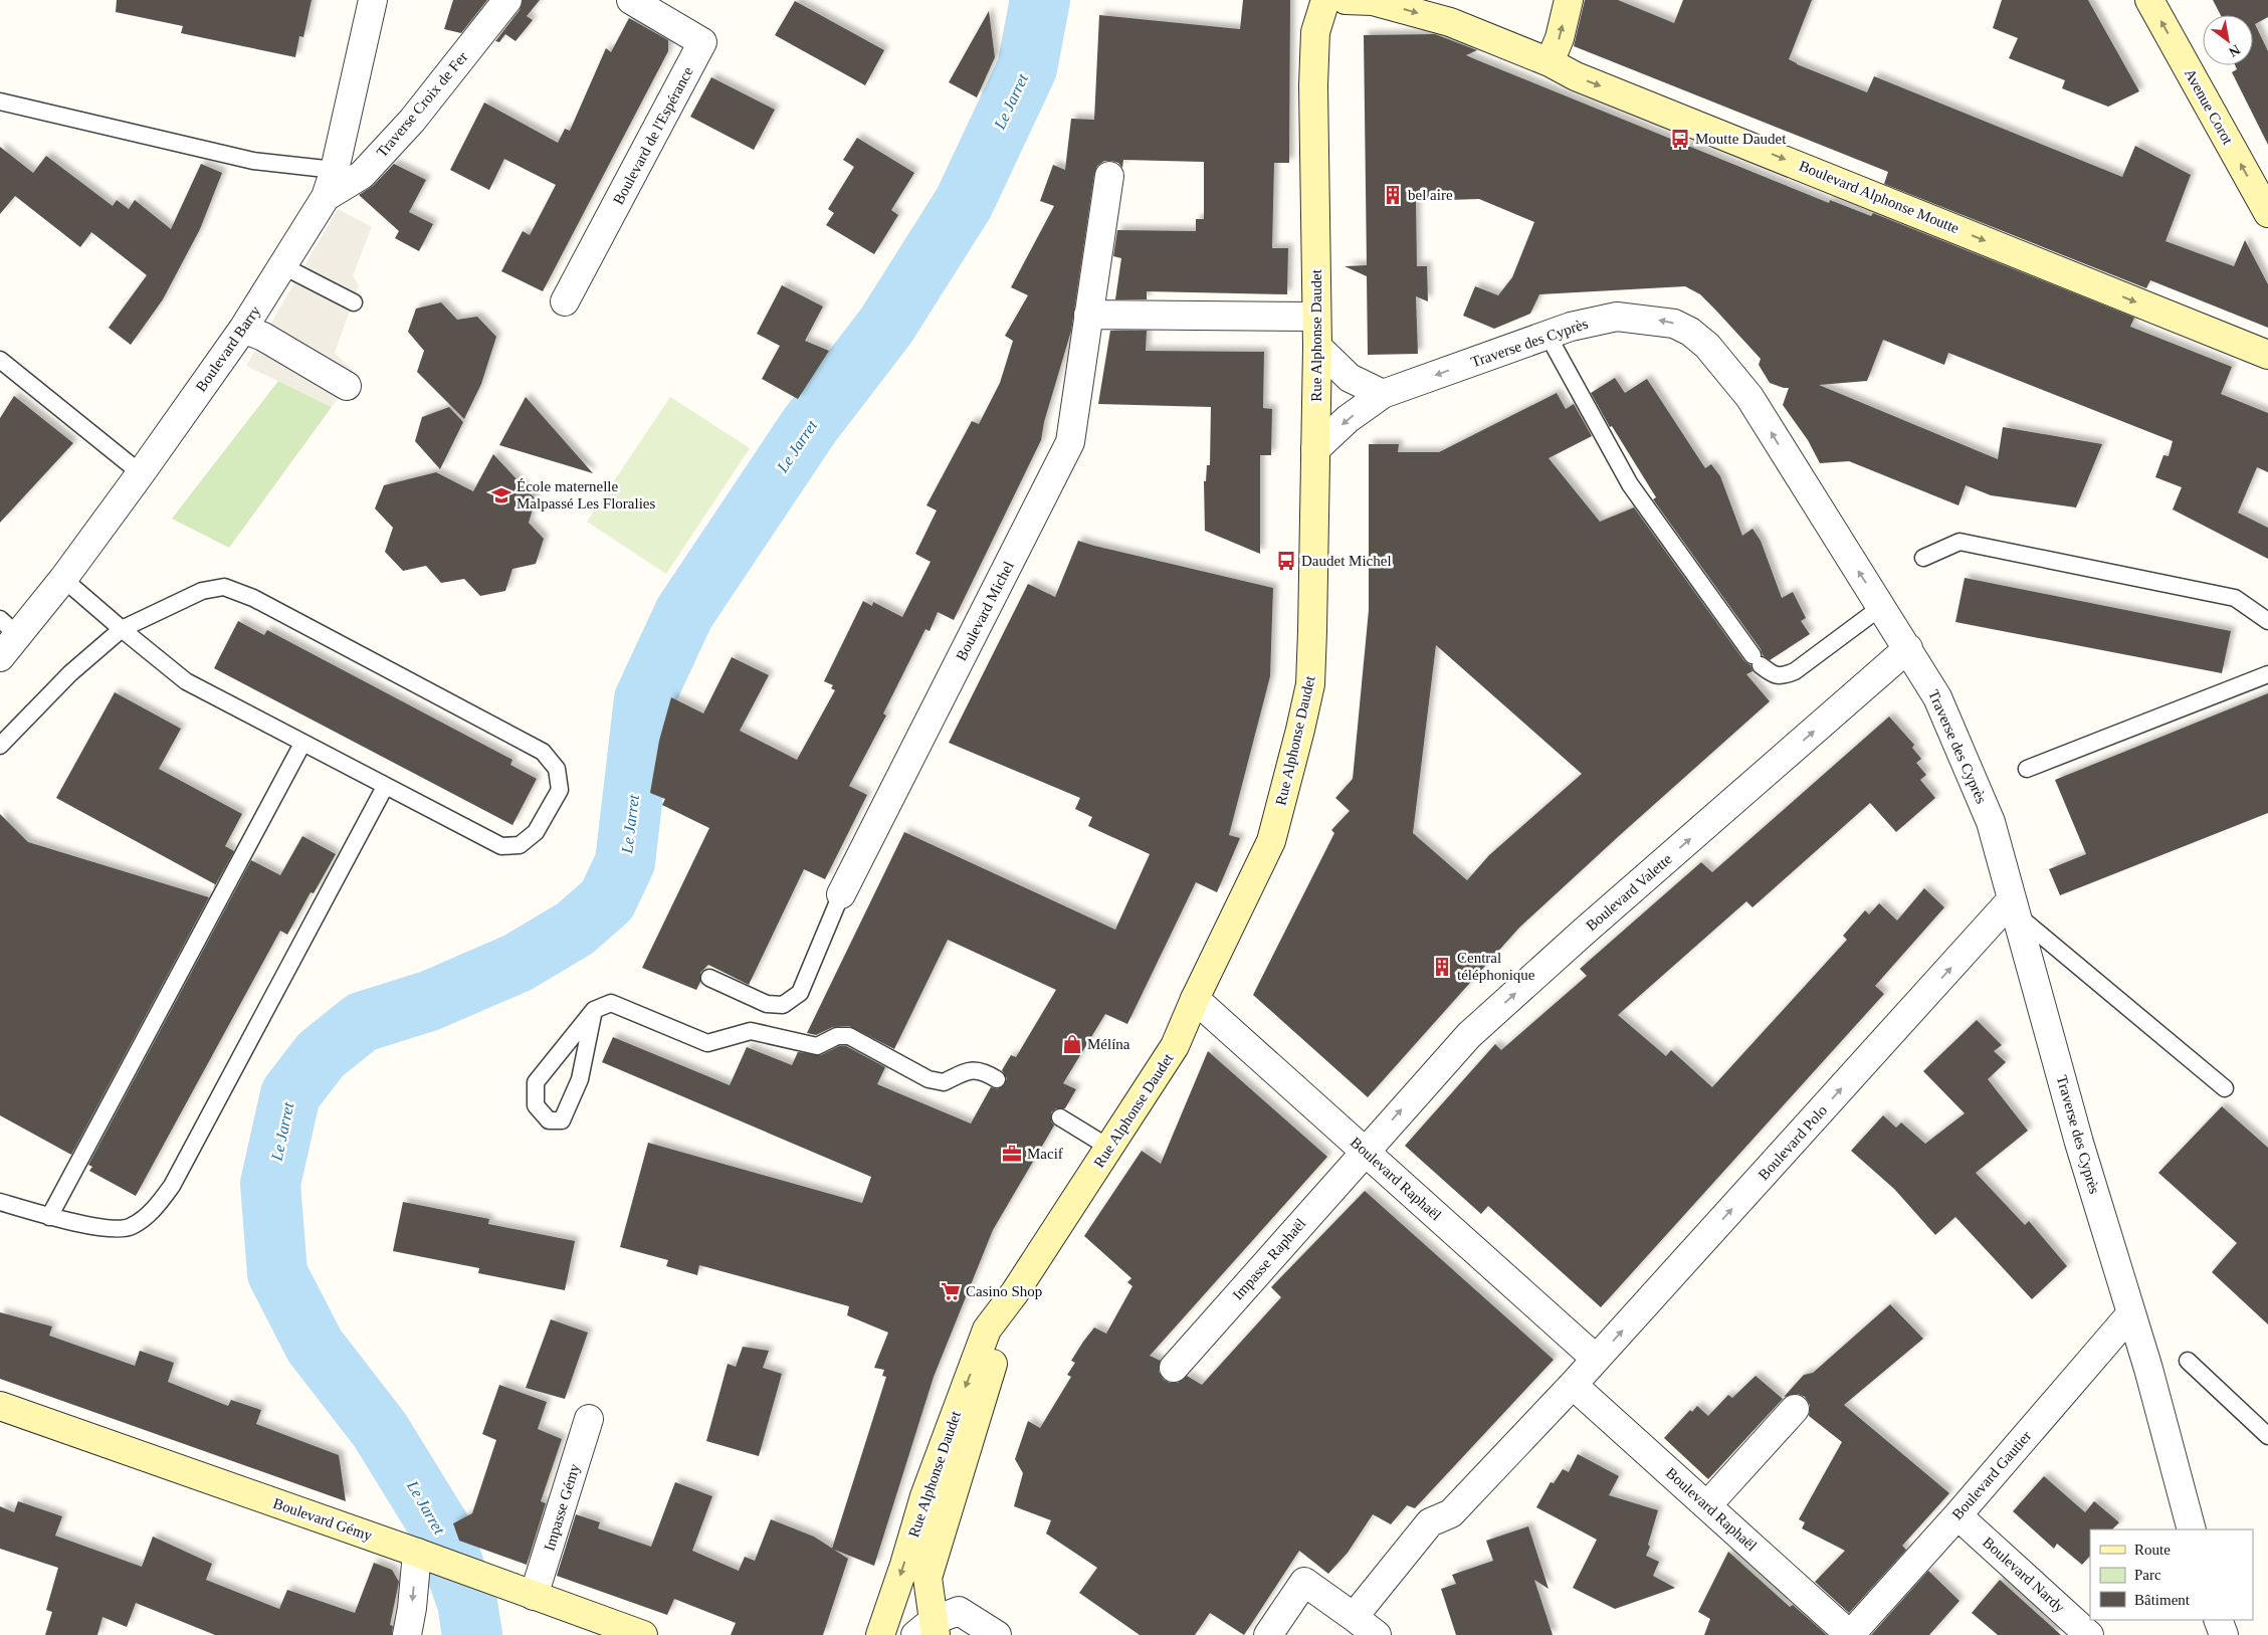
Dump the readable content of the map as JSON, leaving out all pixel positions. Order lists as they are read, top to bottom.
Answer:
{
  "streets": {
    "street": [
      "Traverse Croix de Fer",
      "Avenue Corot",
      "Boulevard de l'Espérance",
      "Boulevard Alphonse Moutte",
      "Rue Alphonse Daudet",
      "Traverse des Cyprès",
      "Boulevard Barry",
      "Boulevard Michel",
      "Boulevard Valette",
      "Boulevard Polo",
      "Boulevard Raphaël",
      "Impasse Raphaël",
      "Boulevard Gautier",
      "Impasse Gémy",
      "Boulevard Gémy",
      "Boulevard Nardy"
    ]
  },
  "crossings": [
    ["Traverse Croix de Fer", "Boulevard Barry"],
    ["Rue Alphonse Daudet", "Traverse des Cyprès"],
    ["Rue Alphonse Daudet", "Boulevard Raphaël"],
    ["Traverse des Cyprès", "Boulevard Valette"],
    ["Traverse des Cyprès", "Boulevard Polo"],
    ["Traverse des Cyprès", "Boulevard Gautier"],
    ["Boulevard Valette", "Boulevard Raphaël"],
    ["Boulevard Valette", "Impasse Raphaël"],
    ["Boulevard Polo", "Boulevard Raphaël"],
    ["Boulevard Raphaël", "Impasse Raphaël"],
    ["Boulevard Raphaël", "Boulevard Gautier"],
    ["Boulevard Gautier", "Boulevard Nardy"],
    ["Impasse Gémy", "Boulevard Gémy"]
  ],
  "one_way": [
    "Avenue Corot",
    "Boulevard Alphonse Moutte",
    "Boulevard Valette",
    "Boulevard Polo"
  ],
  "water": ["Le Jarret"],
  "places": {
    "bus stop": ["Moutte Daudet", "Daudet Michel"],
    "building": ["bel aire", "Central téléphonique"],
    "school or university": ["École maternelle Malpassé Les Floralies"],
    "shop": ["Mélína"],
    "office": ["Macif"],
    "supermarket": ["Casino Shop"]
  },
  "legend": ["Route", "Parc", "Bâtiment"],
  "north": "bottom right"
}
